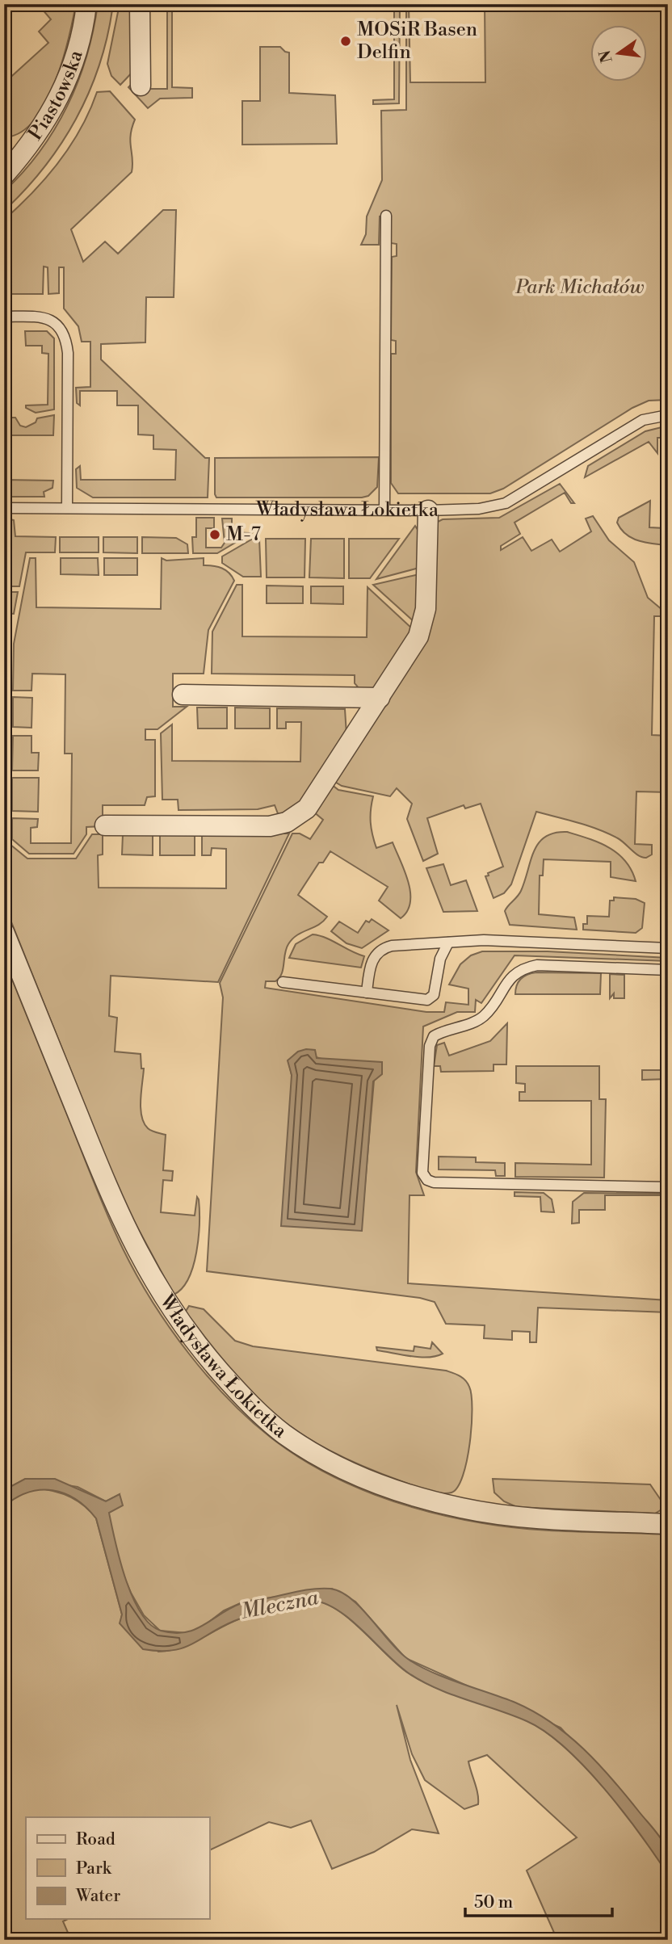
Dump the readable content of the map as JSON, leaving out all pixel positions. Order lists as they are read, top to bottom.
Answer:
{
  "streets": {
    "street": ["Piastowska", "Władysława Łokietka"]
  },
  "water": ["Mleczna"],
  "parks": ["Park Michałów"],
  "places": ["MOSiR Basen Delfin", "M-7"],
  "legend": ["Road", "Park", "Water"],
  "scale_bar": "50 m",
  "north": "left"
}
